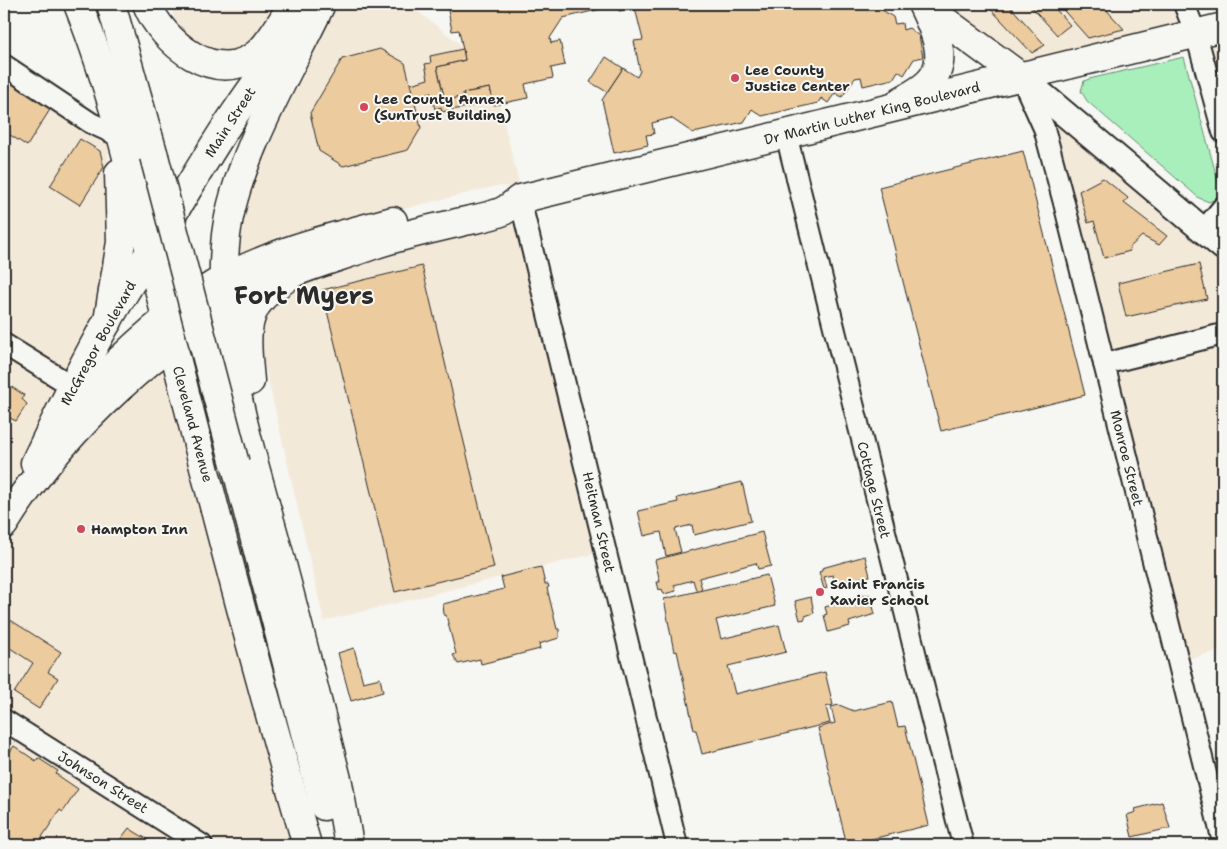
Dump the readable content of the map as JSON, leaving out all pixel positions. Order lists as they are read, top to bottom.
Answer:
{
  "streets": {
    "main road": [
      "Dr Martin Luther King Boulevard",
      "Main Street",
      "McGregor Boulevard",
      "Cleveland Avenue"
    ],
    "street": [
      "Monroe Street",
      "Cottage Street",
      "Heitman Street",
      "Johnson Street"
    ]
  },
  "crossings": [
    ["Dr Martin Luther King Boulevard", "McGregor Boulevard"],
    ["Dr Martin Luther King Boulevard", "Cleveland Avenue"],
    ["Dr Martin Luther King Boulevard", "Monroe Street"],
    ["Dr Martin Luther King Boulevard", "Cottage Street"],
    ["Dr Martin Luther King Boulevard", "Heitman Street"],
    ["Main Street", "McGregor Boulevard"],
    ["Main Street", "Cleveland Avenue"],
    ["McGregor Boulevard", "Cleveland Avenue"]
  ],
  "districts": ["Fort Myers"],
  "places": [
    "Lee County Justice Center",
    "Lee County Annex (SunTrust Building)",
    "Hampton Inn",
    "Saint Francis Xavier School"
  ]
}
